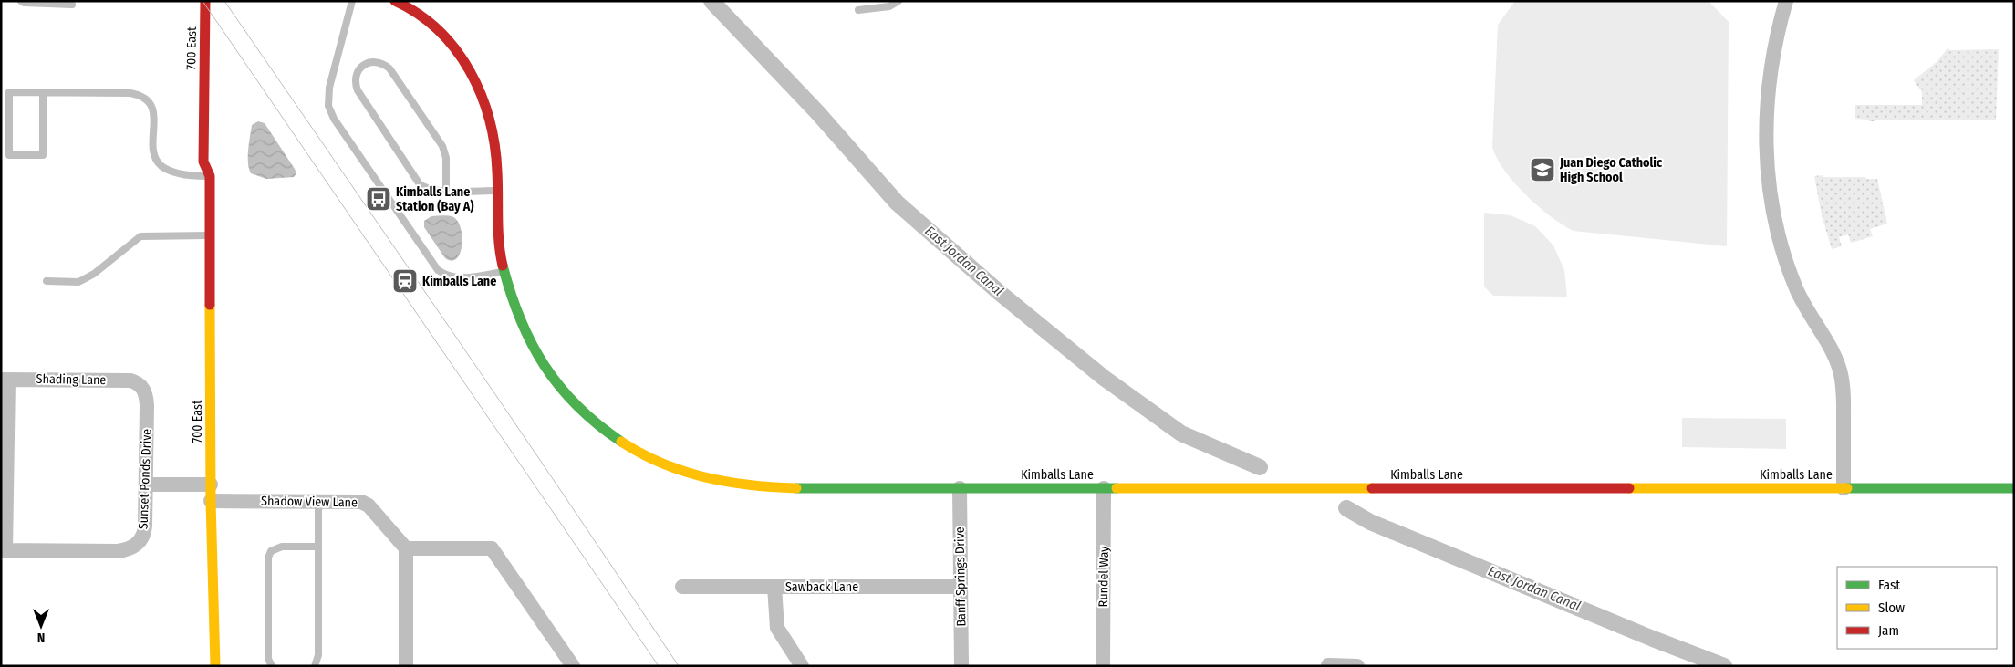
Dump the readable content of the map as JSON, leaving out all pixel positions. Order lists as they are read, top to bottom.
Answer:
{
  "streets": {
    "street": [
      "700 East",
      "Shading Lane",
      "Kimballs Lane",
      "Sunset Ponds Drive",
      "Shadow View Lane",
      "Banff Springs Drive",
      "Rundel Way",
      "Sawback Lane"
    ]
  },
  "crossings": [
    ["700 East", "Shadow View Lane"],
    ["Shading Lane", "Sunset Ponds Drive"],
    ["Kimballs Lane", "Banff Springs Drive"],
    ["Kimballs Lane", "Rundel Way"],
    ["Banff Springs Drive", "Sawback Lane"]
  ],
  "water": ["East Jordan Canal"],
  "places": {
    "school or university": ["Juan Diego Catholic High School"],
    "bus stop": ["Kimballs Lane Station (Bay A)"],
    "station": ["Kimballs Lane"]
  },
  "legend": ["Fast", "Slow", "Jam"],
  "north": "bottom"
}
